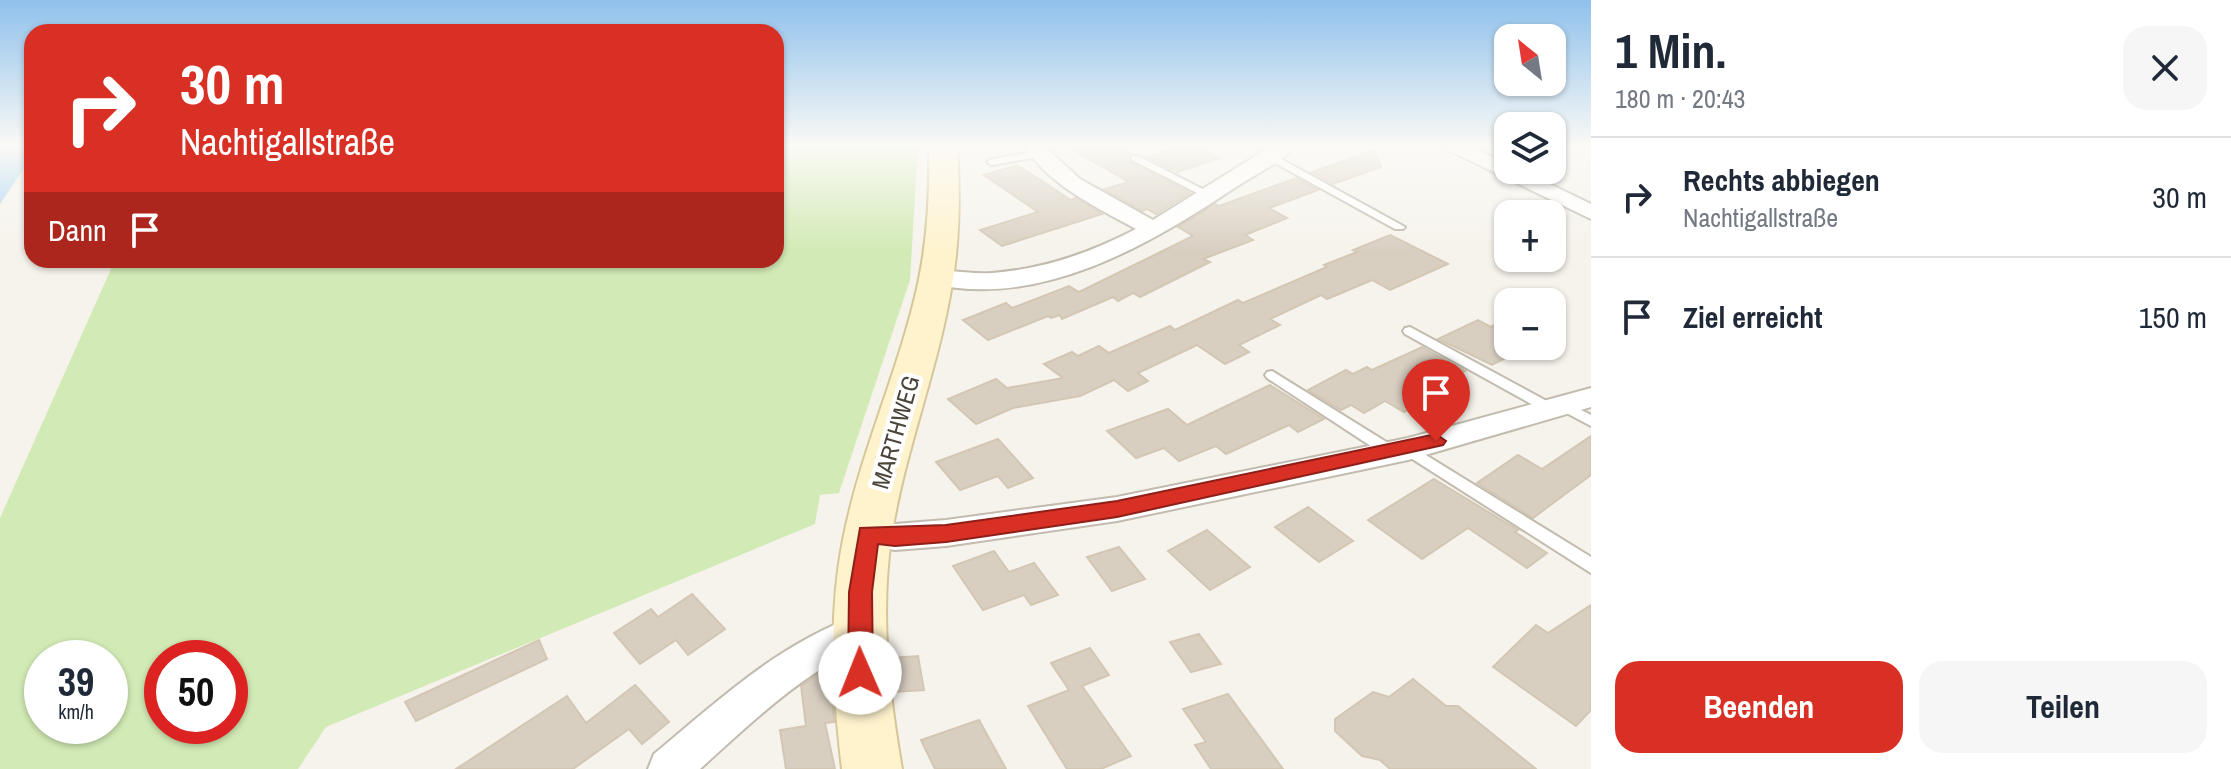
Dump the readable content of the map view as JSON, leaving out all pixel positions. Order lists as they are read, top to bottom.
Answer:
{
  "streets": {
    "main road": ["MARTHWEG"]
  },
  "north": "top left",
  "page": {
    "heading": ["1 Min.", "180 m · 20:43"],
    "map_buttons": ["+", "−"],
    "turn": ["30 m", "Nachtigallstraße"],
    "list": [
      {
        "name": "Rechts abbiegen",
        "note": "Nachtigallstraße",
        "value": "30 m"
      },
      {
        "name": "Ziel erreicht",
        "value": "150 m"
      }
    ],
    "then": "Dann",
    "speed": "39 km/h",
    "limit": "50",
    "buttons": ["Beenden", "Teilen"]
  }
}
